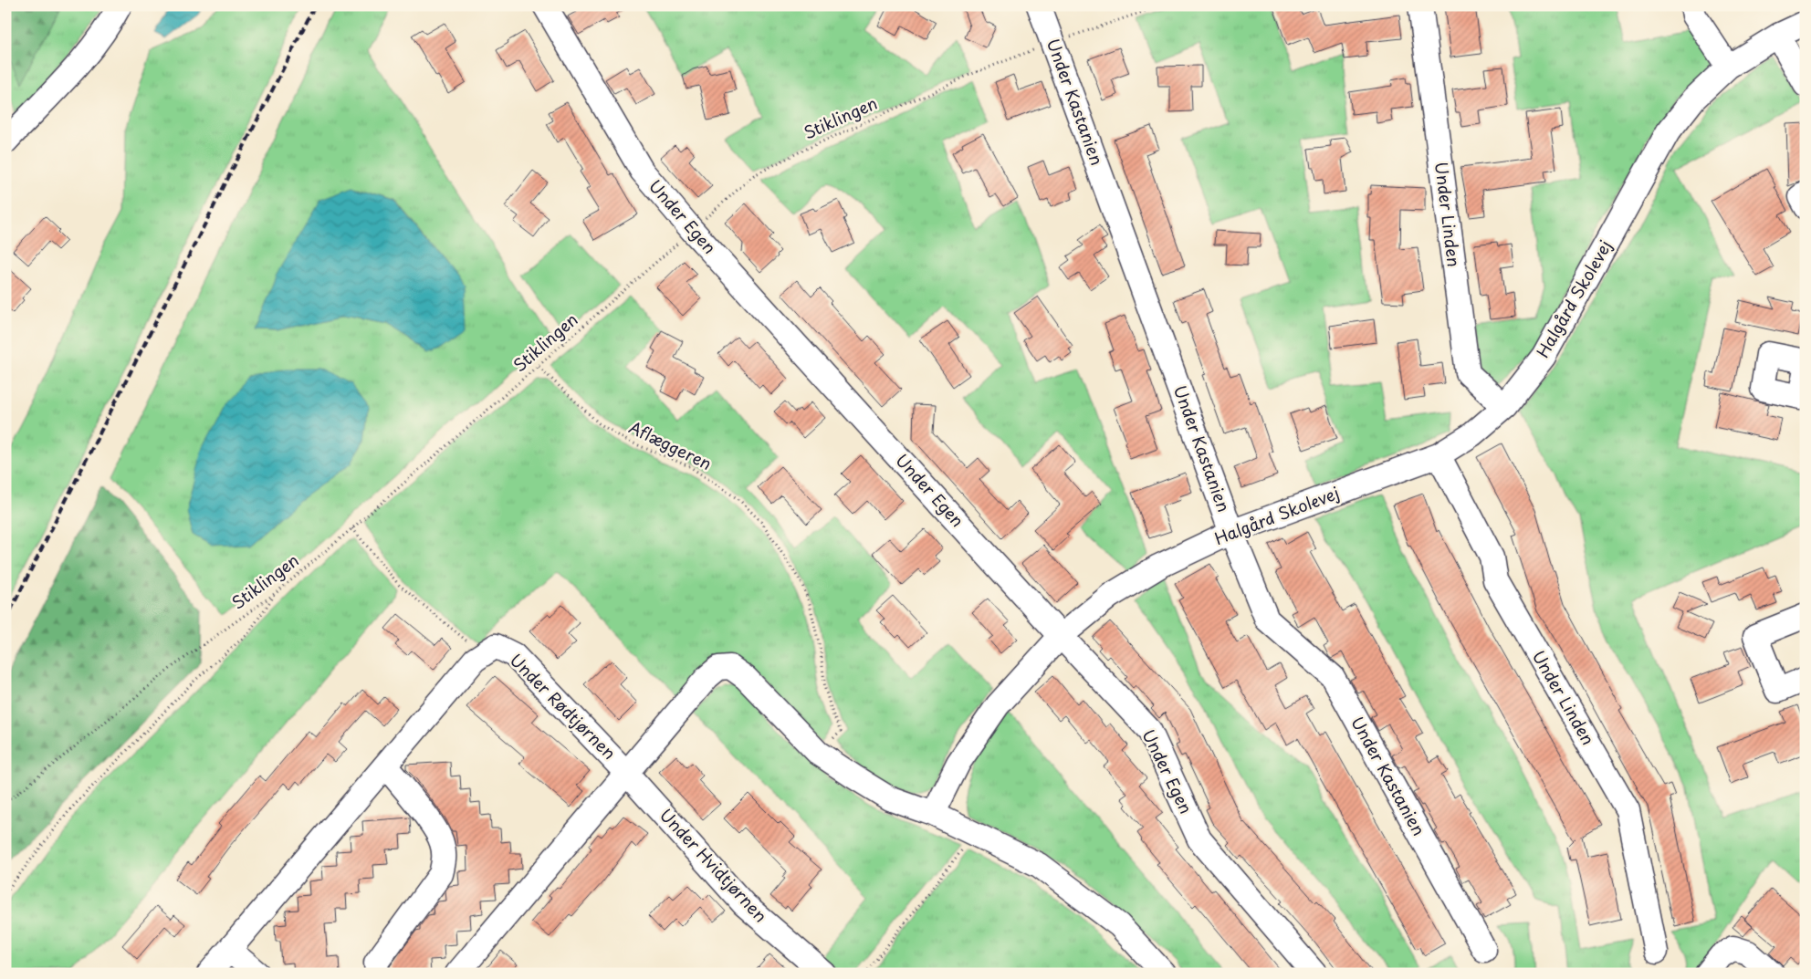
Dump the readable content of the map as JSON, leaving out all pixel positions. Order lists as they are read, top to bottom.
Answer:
{
  "streets": {
    "street": [
      "Under Kastanien",
      "Under Linden",
      "Under Egen",
      "Halgård Skolevej",
      "Under Rødtjørnen",
      "Under Hvidtjørnen"
    ],
    "path": ["Stiklingen", "Aflæggeren"]
  },
  "crossings": [
    ["Under Kastanien", "Stiklingen"],
    ["Under Kastanien", "Halgård Skolevej"],
    ["Stiklingen", "Under Egen"],
    ["Stiklingen", "Aflæggeren"],
    ["Under Linden", "Halgård Skolevej"],
    ["Under Egen", "Halgård Skolevej"],
    ["Under Rødtjørnen", "Under Hvidtjørnen"]
  ]
}
